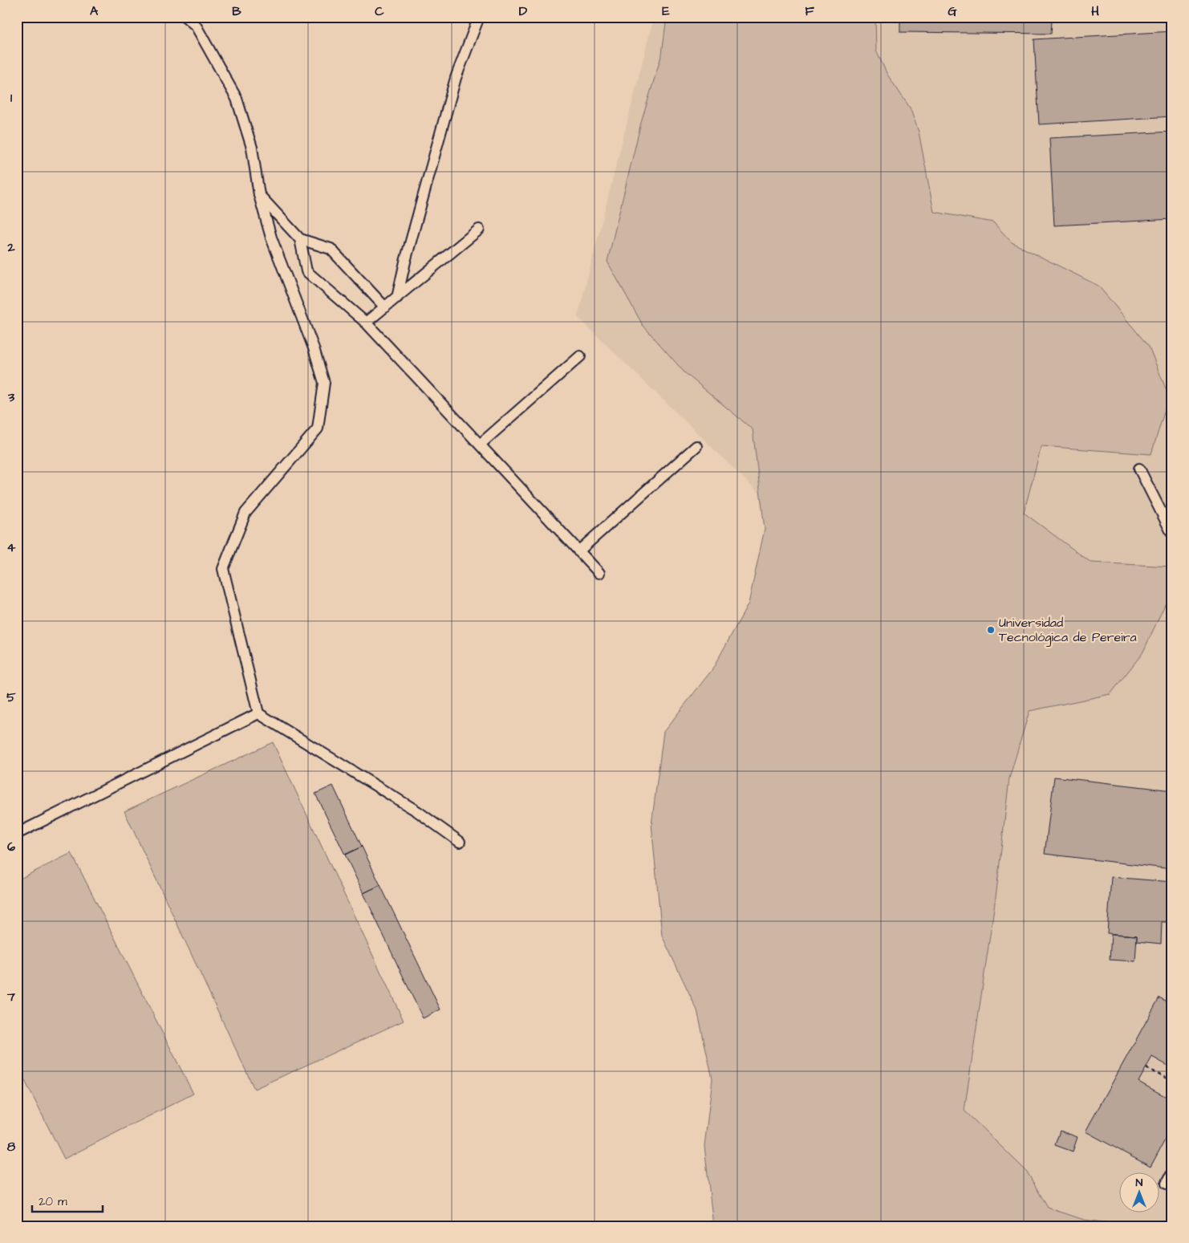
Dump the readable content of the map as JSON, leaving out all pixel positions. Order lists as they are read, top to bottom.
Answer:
{
  "places": ["Universidad Tecnológica de Pereira"],
  "scale_bar": "20 m",
  "north": "top",
  "grid": {
    "columns": [
      "A",
      "B",
      "C",
      "D",
      "E",
      "F",
      "G",
      "H"
    ],
    "rows": [
      "1",
      "2",
      "3",
      "4",
      "5",
      "6",
      "7",
      "8"
    ]
  }
}
